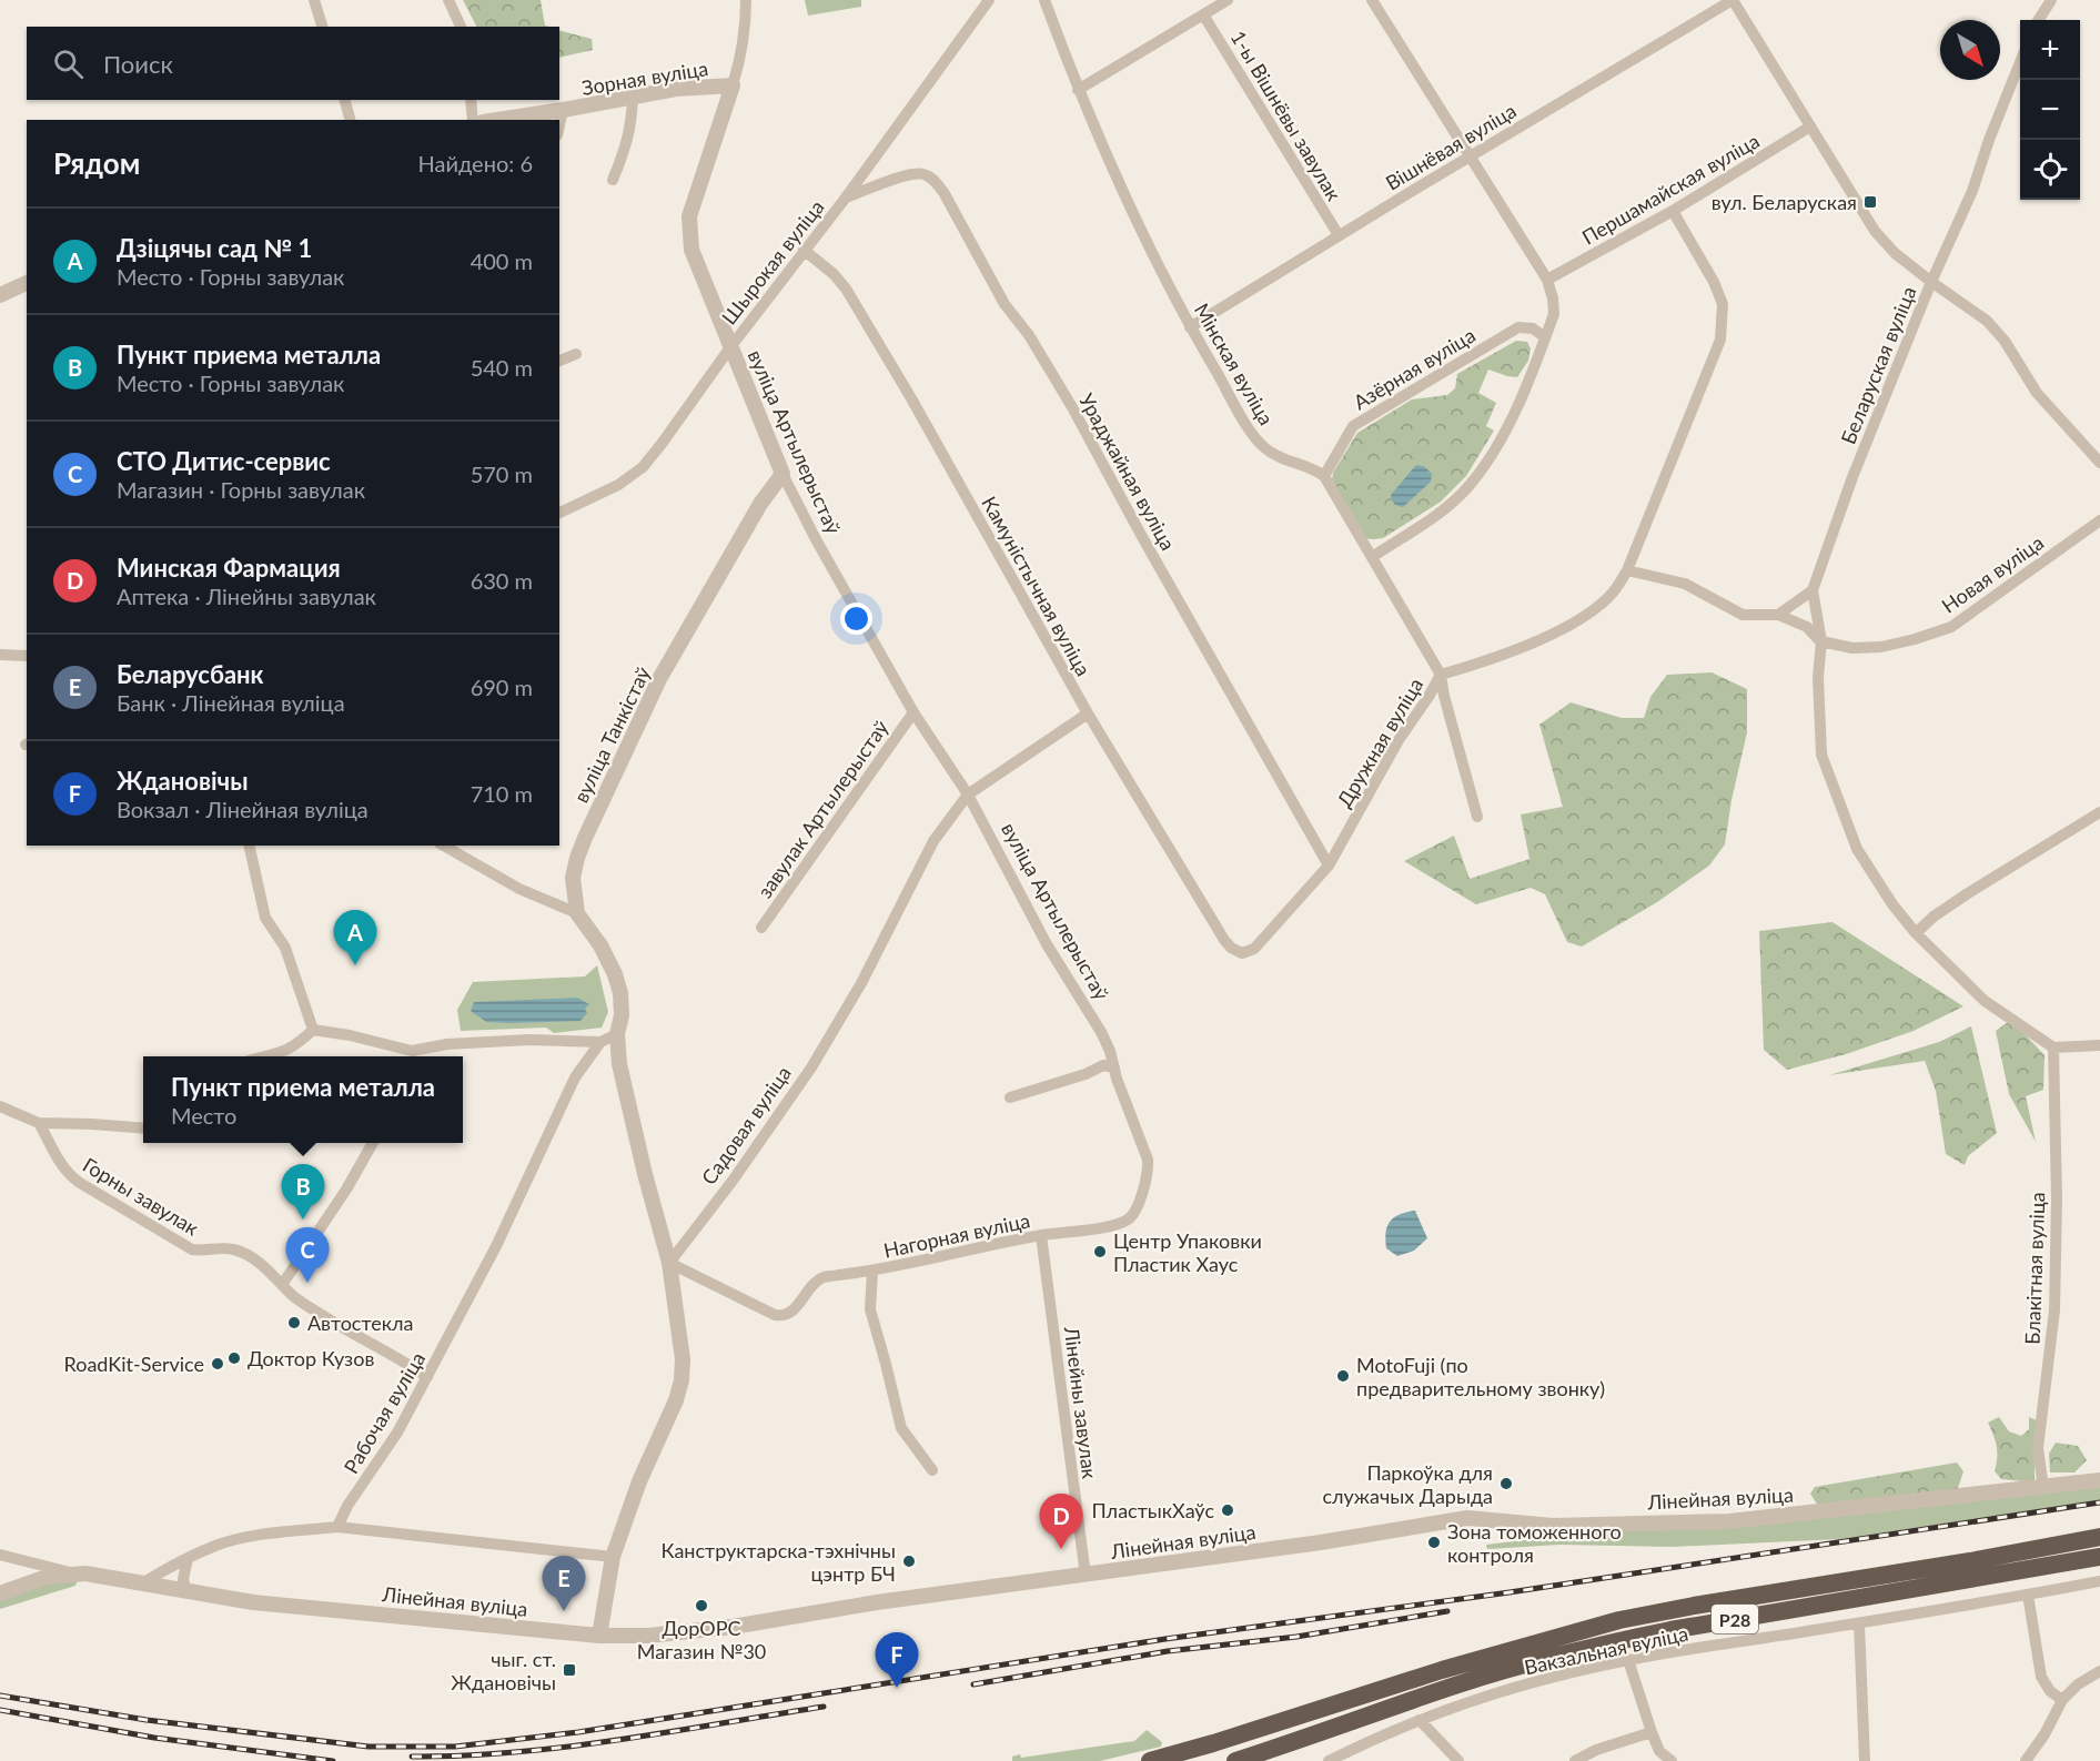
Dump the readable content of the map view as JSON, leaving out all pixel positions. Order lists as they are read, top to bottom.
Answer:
{
  "streets": {
    "highway": ["Р28"],
    "street": [
      "Зорная вуліца",
      "1-ы Вішнёвы завулак",
      "Вішнёвая вуліца",
      "Першамайская вуліца",
      "Шырокая вуліца",
      "Мінская вуліца",
      "Беларуская вуліца",
      "Азёрная вуліца",
      "вуліца Артылерыстаў",
      "Ураджайная вуліца",
      "Новая вуліца",
      "Камуністычная вуліца",
      "вуліца Танкістаў",
      "Дружная вуліца",
      "завулак Артылерыстаў",
      "Садовая вуліца",
      "Горны завулак",
      "Нагорная вуліца",
      "Блакітная вуліца",
      "Лінейны завулак",
      "Рабочая вуліца",
      "Лінейная вуліца",
      "Вакзальная вуліца"
    ]
  },
  "crossings": [
    ["Зорная вуліца", "вуліца Артылерыстаў"],
    ["1-ы Вішнёвы завулак", "Вішнёвая вуліца"],
    ["Вішнёвая вуліца", "Мінская вуліца"],
    ["Вішнёвая вуліца", "Беларуская вуліца"],
    ["Першамайская вуліца", "Беларуская вуліца"],
    ["Першамайская вуліца", "Дружная вуліца"],
    ["Шырокая вуліца", "вуліца Артылерыстаў"],
    ["Шырокая вуліца", "Ураджайная вуліца"],
    ["Шырокая вуліца", "Камуністычная вуліца"],
    ["Мінская вуліца", "Азёрная вуліца"],
    ["Беларуская вуліца", "Новая вуліца"],
    ["вуліца Артылерыстаў", "вуліца Танкістаў"],
    ["вуліца Артылерыстаў", "завулак Артылерыстаў"],
    ["вуліца Артылерыстаў", "Садовая вуліца"],
    ["вуліца Артылерыстаў", "Нагорная вуліца"],
    ["Ураджайная вуліца", "Дружная вуліца"],
    ["Камуністычная вуліца", "Дружная вуліца"],
    ["Камуністычная вуліца", "Садовая вуліца"],
    ["вуліца Танкістаў", "Садовая вуліца"],
    ["вуліца Танкістаў", "Нагорная вуліца"],
    ["вуліца Танкістаў", "Рабочая вуліца"],
    ["Садовая вуліца", "Нагорная вуліца"],
    ["Горны завулак", "Рабочая вуліца"],
    ["Нагорная вуліца", "Лінейны завулак"],
    ["Блакітная вуліца", "Лінейная вуліца"],
    ["Лінейны завулак", "Лінейная вуліца"]
  ],
  "places": {
    "transit": ["вул. Беларуская", "чыг. ст. Ждановічы"],
    "other": [
      "Центр Упаковки Пластик Хаус",
      "Автостекла",
      "Доктор Кузов",
      "RoadKit-Service",
      "MotoFuji (по предварительному звонку)",
      "Паркоўка для служачых Дарыда",
      "ПластыкХаўс",
      "Зона томоженного контроля",
      "Канструктарска-тэхнічны цэнтр БЧ",
      "ДорОРС Магазин №30"
    ]
  },
  "north": "bottom right",
  "page": {
    "map_buttons": ["+", "−"],
    "search": "Поиск",
    "heading": ["Рядом", "Найдено: 6"],
    "list": [
      {
        "mark": "A",
        "name": "Дзіцячы сад № 1",
        "note": "Место · Горны завулак",
        "value": "400 m"
      },
      {
        "mark": "B",
        "name": "Пункт приема металла",
        "note": "Место · Горны завулак",
        "value": "540 m"
      },
      {
        "mark": "C",
        "name": "СТО Дитис-сервис",
        "note": "Магазин · Горны завулак",
        "value": "570 m"
      },
      {
        "mark": "D",
        "name": "Минская Фармация",
        "note": "Аптека · Лінейны завулак",
        "value": "630 m"
      },
      {
        "mark": "E",
        "name": "Беларусбанк",
        "note": "Банк · Лінейная вуліца",
        "value": "690 m"
      },
      {
        "mark": "F",
        "name": "Ждановічы",
        "note": "Вокзал · Лінейная вуліца",
        "value": "710 m"
      }
    ],
    "pins": [
      "A",
      "B",
      "C",
      "D",
      "E",
      "F"
    ],
    "popup": ["Пункт приема металла", "Место"]
  }
}
